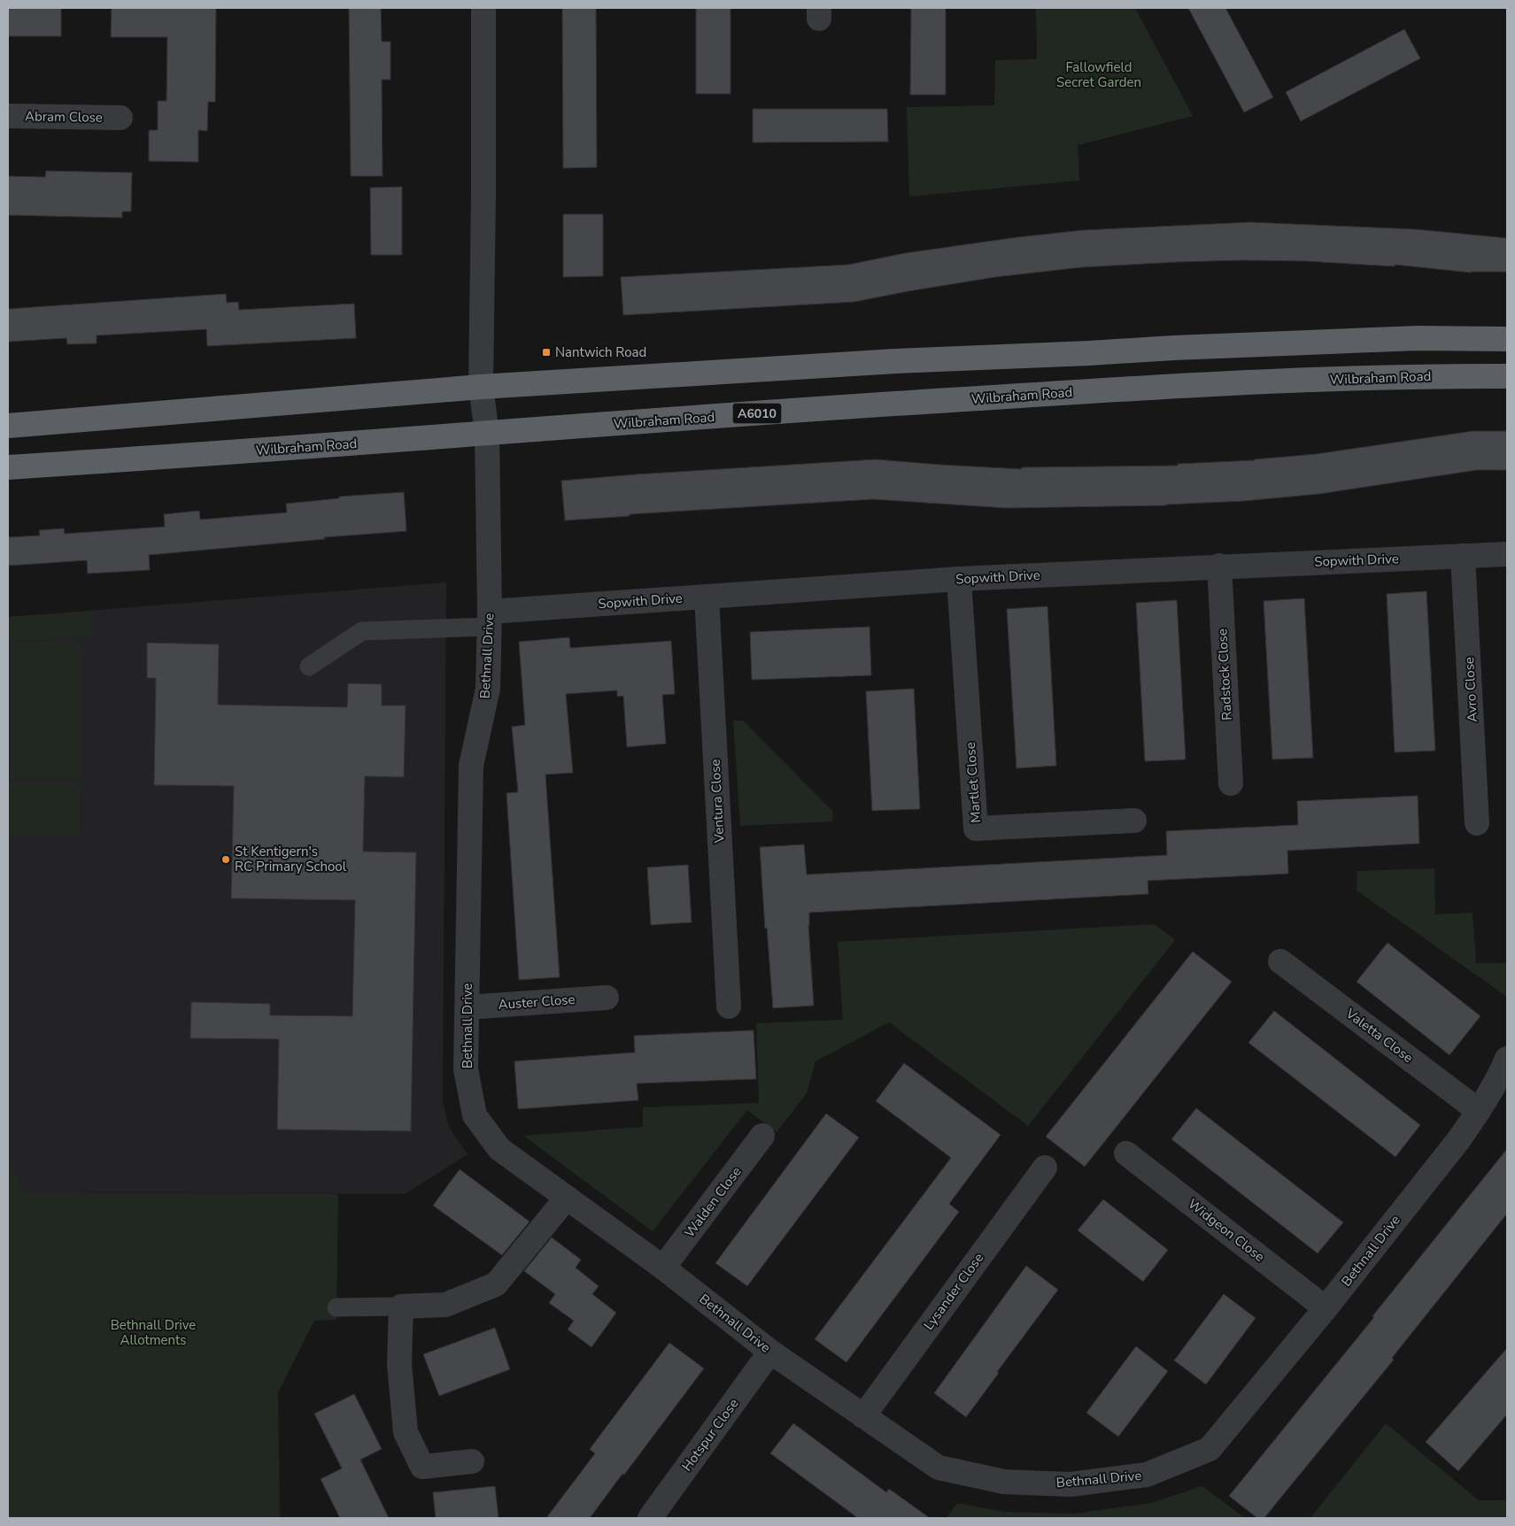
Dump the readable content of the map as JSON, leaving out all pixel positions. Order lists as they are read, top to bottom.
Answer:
{
  "streets": {
    "highway": ["Wilbraham Road", "A6010"],
    "street": [
      "Abram Close",
      "Sopwith Drive",
      "Bethnall Drive",
      "Radstock Close",
      "Avro Close",
      "Martlet Close",
      "Ventura Close",
      "Auster Close",
      "Valetta Close",
      "Walden Close",
      "Widgeon Close",
      "Lysander Close",
      "Hotspur Close"
    ]
  },
  "crossings": [
    ["Wilbraham Road", "Bethnall Drive"],
    ["Sopwith Drive", "Bethnall Drive"],
    ["Sopwith Drive", "Radstock Close"],
    ["Sopwith Drive", "Avro Close"],
    ["Sopwith Drive", "Martlet Close"],
    ["Sopwith Drive", "Ventura Close"],
    ["Bethnall Drive", "Auster Close"],
    ["Bethnall Drive", "Valetta Close"],
    ["Bethnall Drive", "Walden Close"],
    ["Bethnall Drive", "Widgeon Close"],
    ["Bethnall Drive", "Lysander Close"],
    ["Bethnall Drive", "Hotspur Close"]
  ],
  "parks": ["Fallowfield Secret Garden", "Bethnall Drive Allotments"],
  "places": {
    "transit": ["Nantwich Road"],
    "other": ["St Kentigern's RC Primary School"]
  }
}
